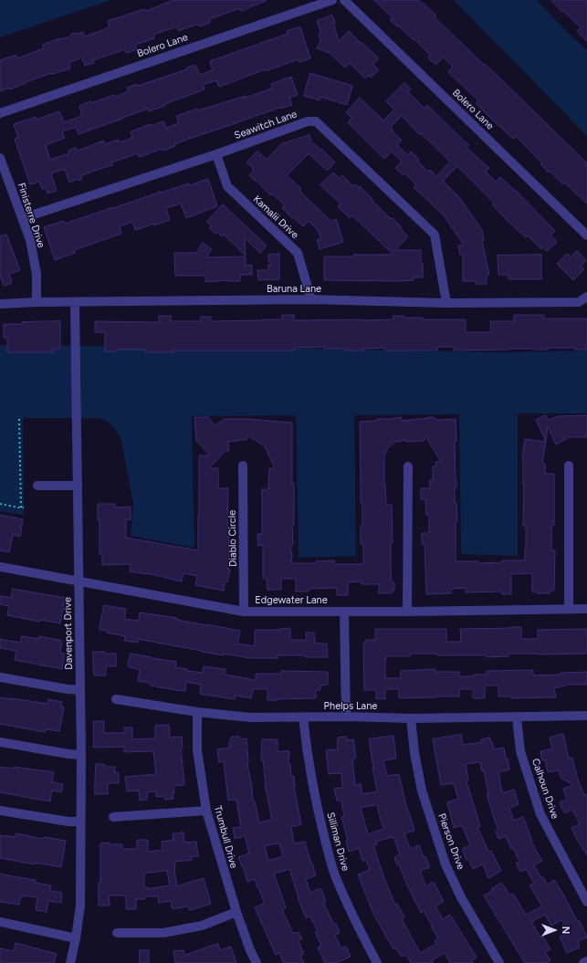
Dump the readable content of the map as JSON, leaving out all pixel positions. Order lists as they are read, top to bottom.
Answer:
{
  "streets": {
    "street": [
      "Bolero Lane",
      "Seawitch Lane",
      "Finisterre Drive",
      "Kamalii Drive",
      "Baruna Lane",
      "Diablo Circle",
      "Edgewater Lane",
      "Davenport Drive",
      "Phelps Lane",
      "Calhoun Drive",
      "Trumbull Drive",
      "Silliman Drive",
      "Pierson Drive"
    ]
  },
  "crossings": [
    ["Seawitch Lane", "Finisterre Drive"],
    ["Seawitch Lane", "Kamalii Drive"],
    ["Seawitch Lane", "Baruna Lane"],
    ["Finisterre Drive", "Baruna Lane"],
    ["Kamalii Drive", "Baruna Lane"],
    ["Baruna Lane", "Davenport Drive"],
    ["Diablo Circle", "Edgewater Lane"],
    ["Edgewater Lane", "Davenport Drive"],
    ["Phelps Lane", "Calhoun Drive"],
    ["Phelps Lane", "Trumbull Drive"],
    ["Phelps Lane", "Silliman Drive"],
    ["Phelps Lane", "Pierson Drive"]
  ],
  "north": "right"
}
